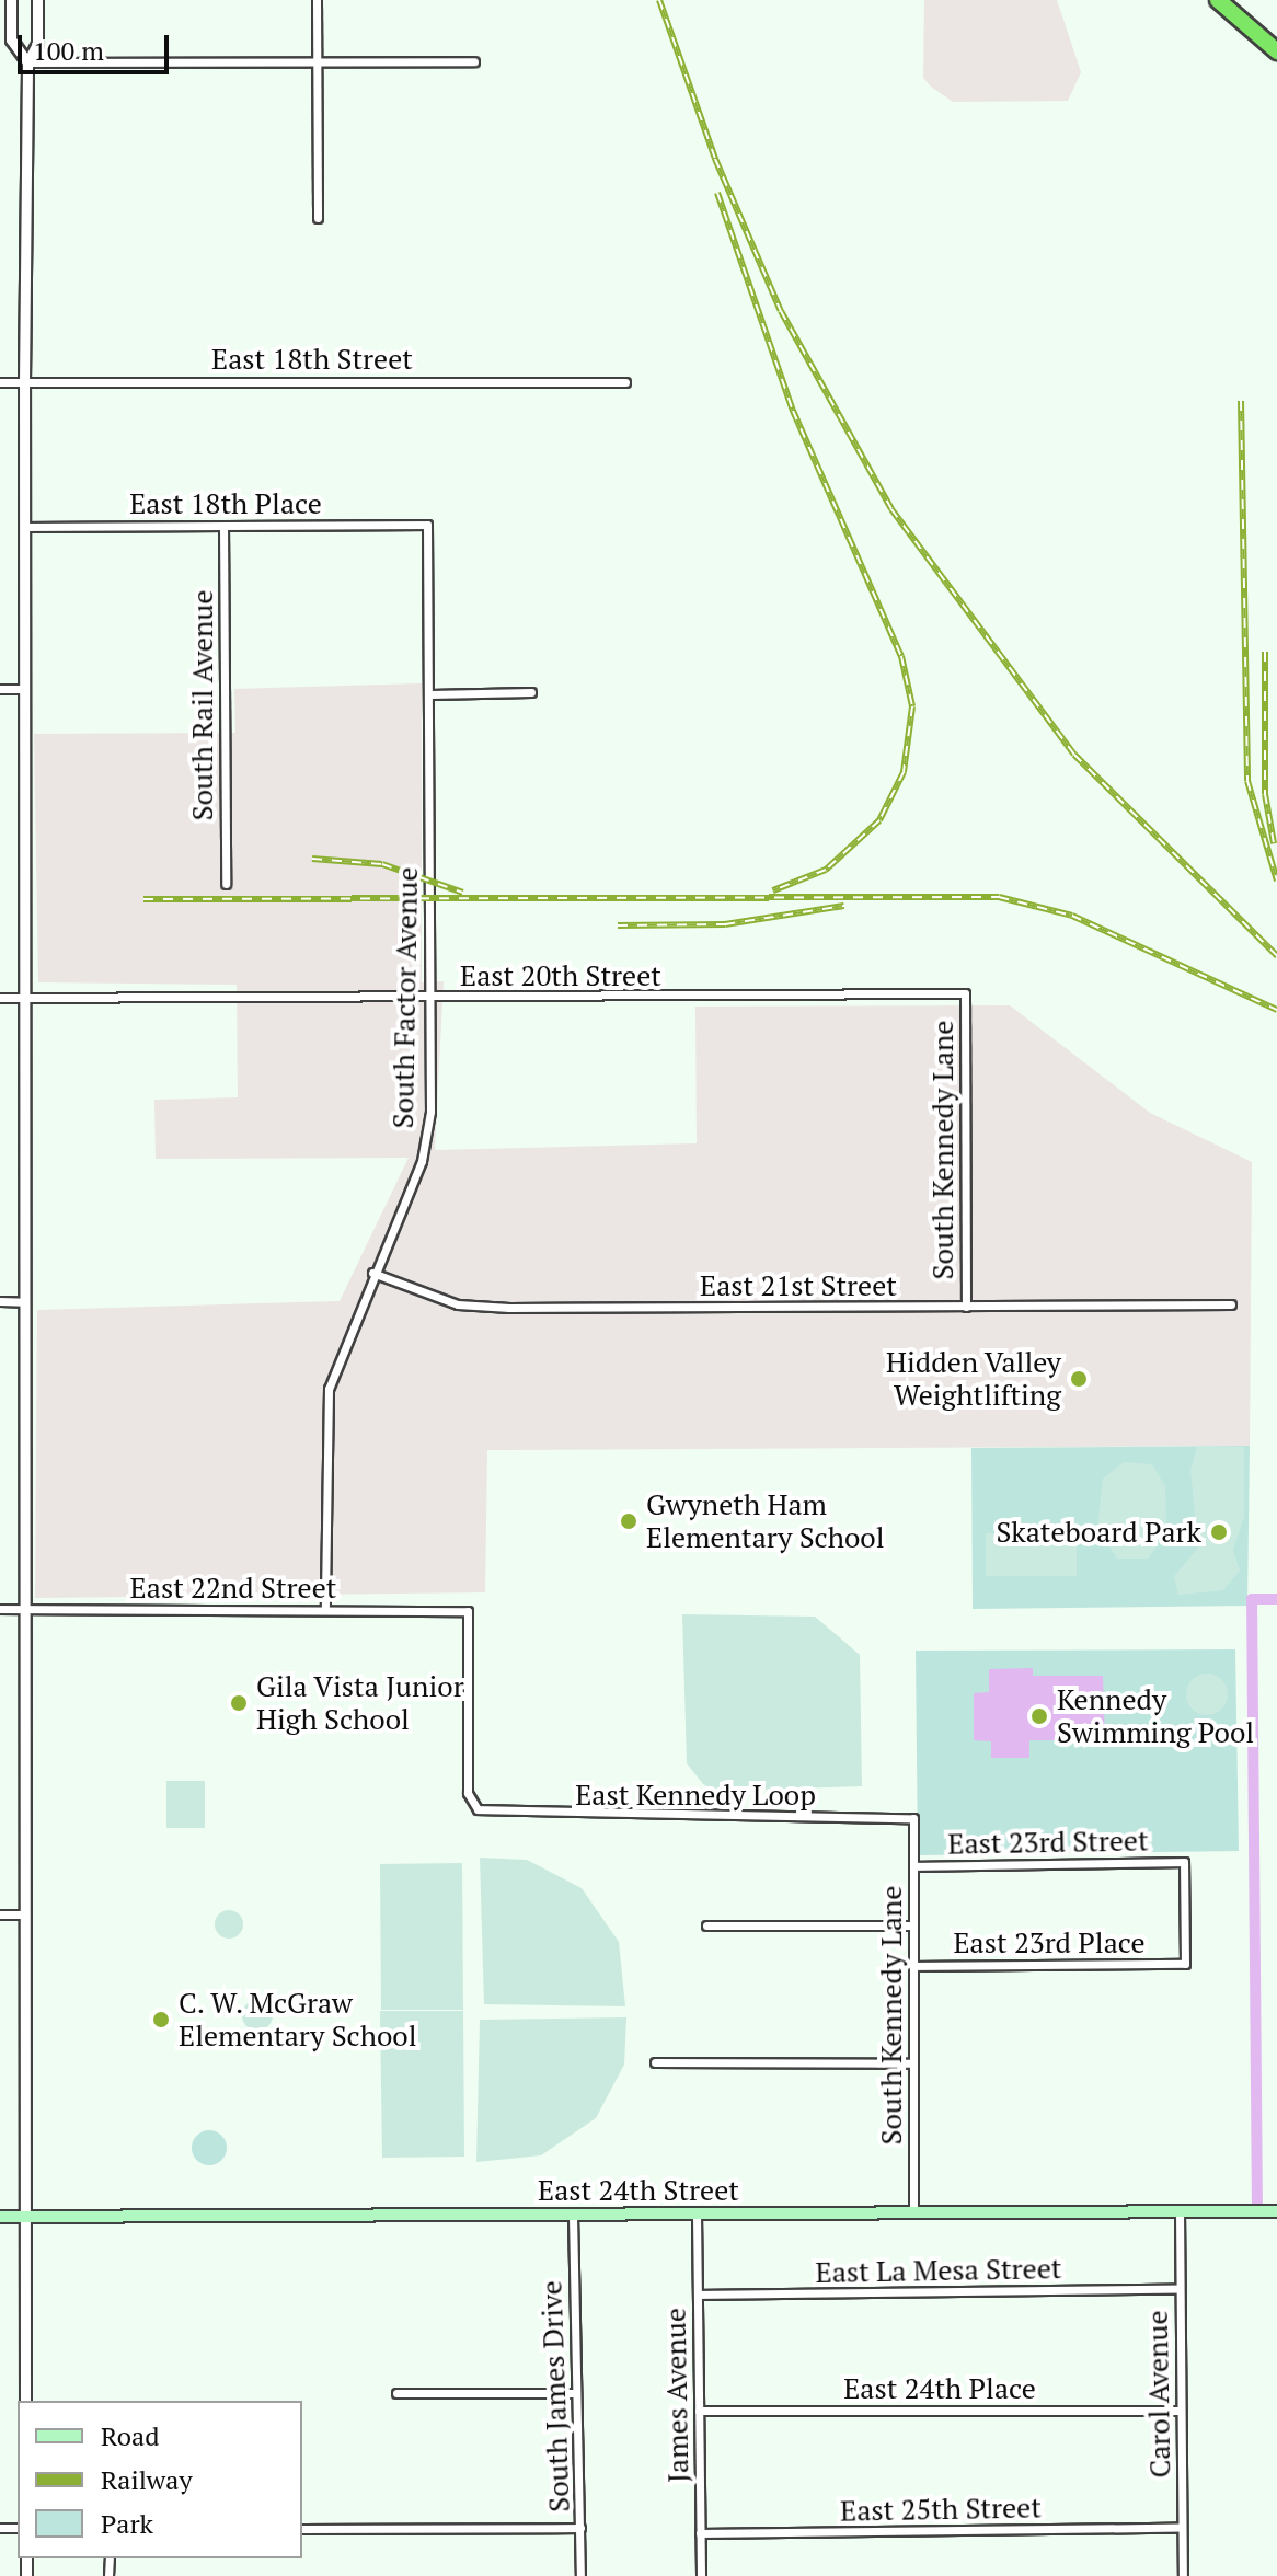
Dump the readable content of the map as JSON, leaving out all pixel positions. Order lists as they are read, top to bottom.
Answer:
{
  "streets": {
    "main road": ["East 24th Street"],
    "street": [
      "East 18th Street",
      "East 18th Place",
      "South Rail Avenue",
      "East 20th Street",
      "South Factor Avenue",
      "South Kennedy Lane",
      "East 21st Street",
      "East 22nd Street",
      "East Kennedy Loop",
      "East 23rd Street",
      "East 23rd Place",
      "East La Mesa Street",
      "East 24th Place",
      "Carol Avenue",
      "James Avenue",
      "South James Drive",
      "East 25th Street"
    ]
  },
  "crossings": [
    ["East 18th Place", "South Rail Avenue"],
    ["East 18th Place", "South Factor Avenue"],
    ["East 20th Street", "South Factor Avenue"],
    ["East 20th Street", "South Kennedy Lane"],
    ["South Factor Avenue", "East 21st Street"],
    ["South Factor Avenue", "East 22nd Street"],
    ["South Kennedy Lane", "East 21st Street"],
    ["South Kennedy Lane", "East Kennedy Loop"],
    ["South Kennedy Lane", "East 23rd Street"],
    ["South Kennedy Lane", "East 23rd Place"],
    ["South Kennedy Lane", "East 24th Street"],
    ["East 22nd Street", "East Kennedy Loop"],
    ["East 23rd Street", "East 23rd Place"],
    ["East 24th Street", "Carol Avenue"],
    ["East 24th Street", "James Avenue"],
    ["East 24th Street", "South James Drive"],
    ["East La Mesa Street", "Carol Avenue"],
    ["East La Mesa Street", "James Avenue"],
    ["East 24th Place", "Carol Avenue"],
    ["East 24th Place", "James Avenue"],
    ["Carol Avenue", "East 25th Street"],
    ["James Avenue", "East 25th Street"]
  ],
  "places": [
    "Hidden Valley Weightlifting",
    "Gwyneth Ham Elementary School",
    "Skateboard Park",
    "Gila Vista Junior High School",
    "Kennedy Swimming Pool",
    "C. W. McGraw Elementary School"
  ],
  "legend": ["Road", "Railway", "Park"],
  "scale_bar": "100 m"
}
